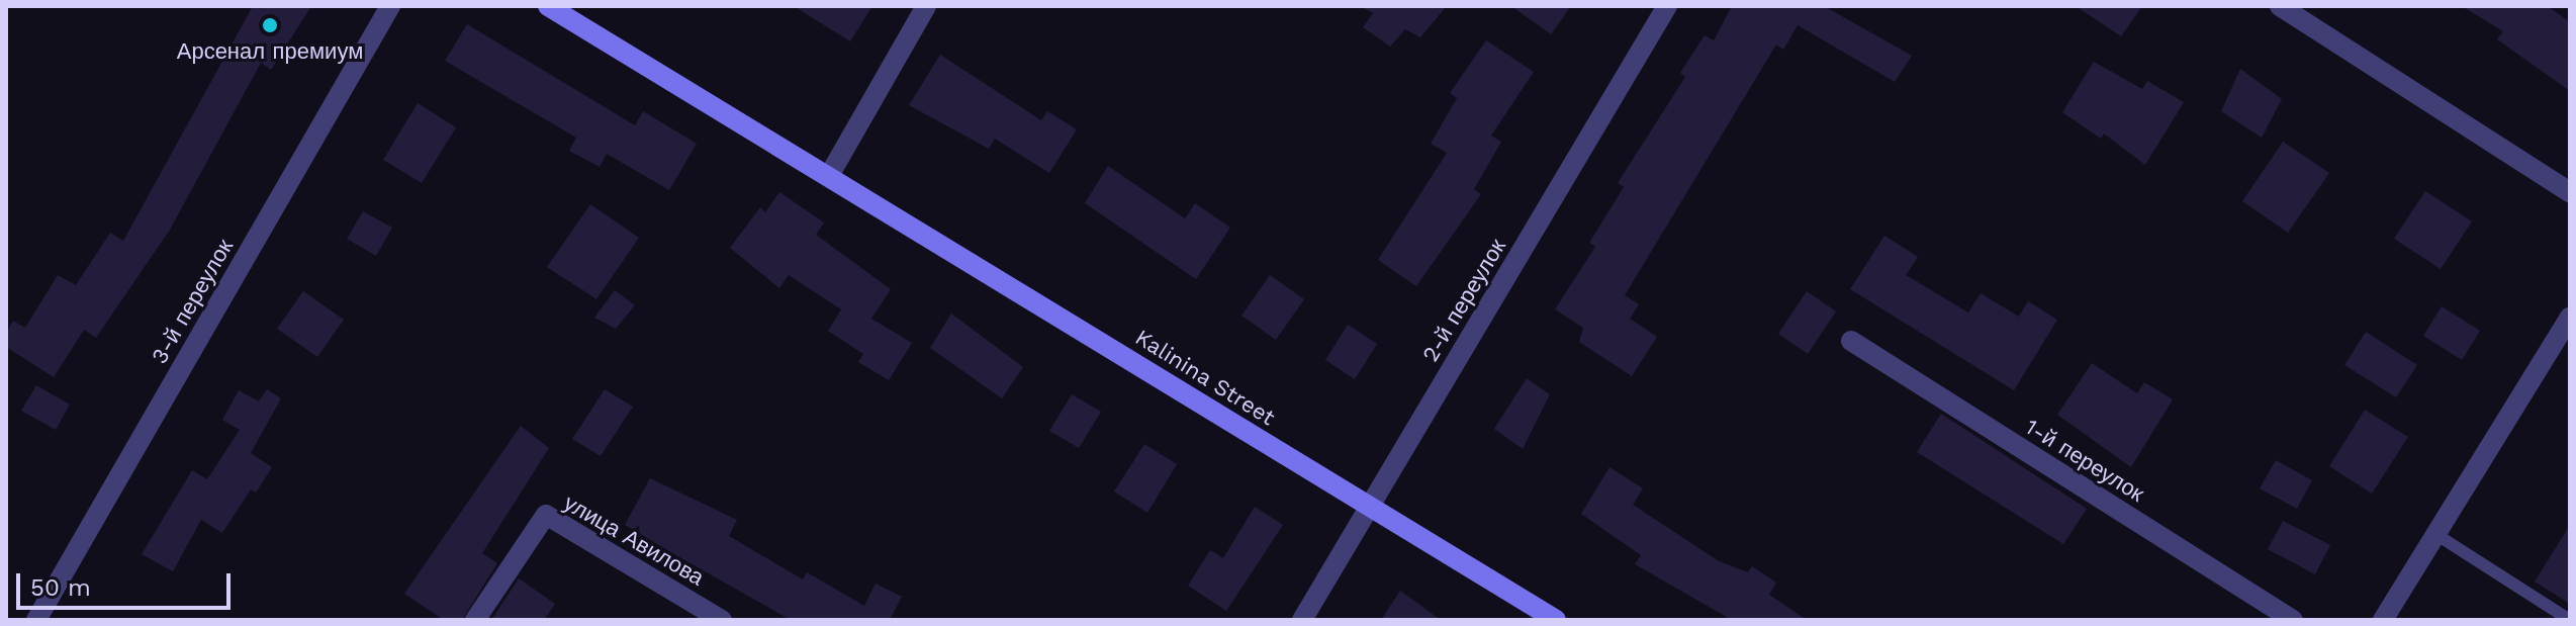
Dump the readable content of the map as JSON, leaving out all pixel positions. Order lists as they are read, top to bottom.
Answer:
{
  "streets": {
    "main road": ["Kalinina Street"],
    "street": [
      "2-й переулок",
      "3-й переулок",
      "1-й переулок",
      "улица Авилова"
    ]
  },
  "crossings": [
    ["2-й переулок", "Kalinina Street"]
  ],
  "places": ["Арсенал премиум"],
  "scale_bar": "50 m"
}
